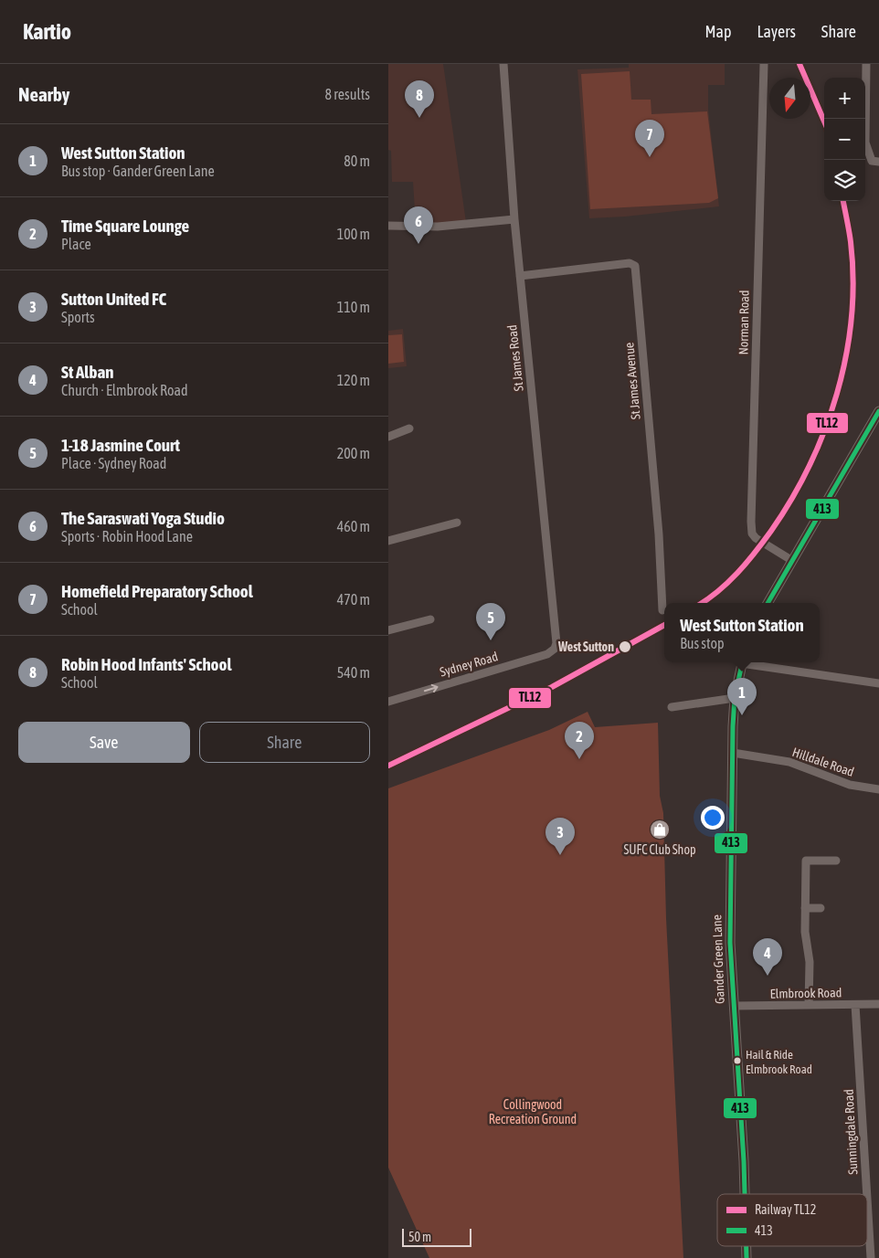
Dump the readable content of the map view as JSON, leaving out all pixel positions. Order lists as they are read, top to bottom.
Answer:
{
  "streets": {
    "street": [
      "Norman Road",
      "St James Road",
      "St James Avenue",
      "Sydney Road",
      "Hilldale Road",
      "Gander Green Lane",
      "Elmbrook Road",
      "Sunningdale Road"
    ]
  },
  "crossings": [
    ["St James Road", "St James Avenue"],
    ["St James Road", "Sydney Road"],
    ["Hilldale Road", "Gander Green Lane"],
    ["Gander Green Lane", "Elmbrook Road"],
    ["Elmbrook Road", "Sunningdale Road"]
  ],
  "one_way": ["Sydney Road"],
  "parks": ["Collingwood Recreation Ground"],
  "places": {
    "other": ["West Sutton", "Hail & Ride Elmbrook Road"],
    "shop": ["SUFC Club Shop"]
  },
  "lines": ["rail line TL12", "transit line 413"],
  "legend": ["Railway TL12", "413"],
  "scale_bar": "50 m",
  "north": "bottom",
  "page": {
    "header": "Kartio",
    "nav": ["Map", "Layers", "Share"],
    "heading": ["Nearby", "8 results"],
    "map_buttons": ["+", "−"],
    "pins": [
      "8",
      "7",
      "6",
      "5",
      "1",
      "2",
      "3",
      "4"
    ],
    "list": [
      {
        "mark": "1",
        "name": "West Sutton Station",
        "note": "Bus stop · Gander Green Lane",
        "value": "80 m"
      },
      {
        "mark": "2",
        "name": "Time Square Lounge",
        "note": "Place",
        "value": "100 m"
      },
      {
        "mark": "3",
        "name": "Sutton United FC",
        "note": "Sports",
        "value": "110 m"
      },
      {
        "mark": "4",
        "name": "St Alban",
        "note": "Church · Elmbrook Road",
        "value": "120 m"
      },
      {
        "mark": "5",
        "name": "1-18 Jasmine Court",
        "note": "Place · Sydney Road",
        "value": "200 m"
      },
      {
        "mark": "6",
        "name": "The Saraswati Yoga Studio",
        "note": "Sports · Robin Hood Lane",
        "value": "460 m"
      },
      {
        "mark": "7",
        "name": "Homefield Preparatory School",
        "note": "School",
        "value": "470 m"
      },
      {
        "mark": "8",
        "name": "Robin Hood Infants' School",
        "note": "School",
        "value": "540 m"
      }
    ],
    "popup": ["West Sutton Station", "Bus stop"],
    "buttons": ["Save", "Share"],
    "scale": "50 m"
  }
}
